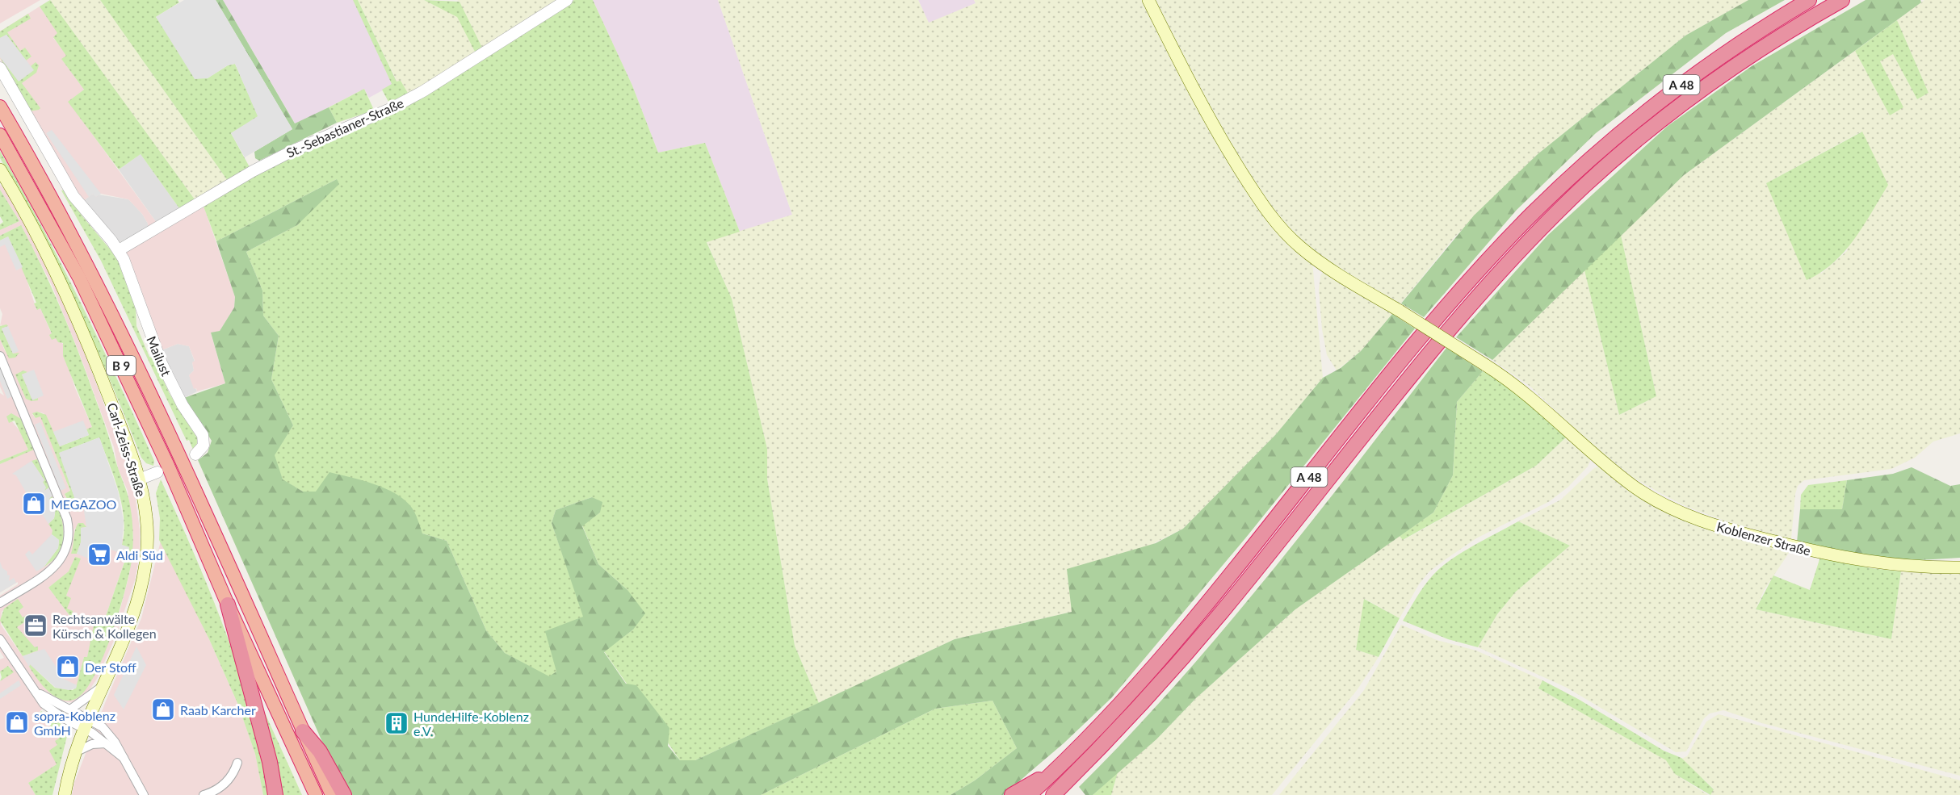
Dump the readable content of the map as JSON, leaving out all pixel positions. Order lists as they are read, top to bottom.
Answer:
{
  "streets": {
    "highway": ["A 48", "B 9"],
    "main road": ["Carl-Zeiss-Straße", "Koblenzer Straße"],
    "street": ["St.-Sebastianer-Straße", "Mailust"]
  },
  "crossings": [
    ["St.-Sebastianer-Straße", "Mailust"]
  ],
  "places": {
    "shop": [
      "MEGAZOO",
      "Der Stoff",
      "Raab Karcher",
      "sopra-Koblenz GmbH"
    ],
    "supermarket": ["Aldi Süd"],
    "office": ["Rechtsanwälte Kürsch & Kollegen"],
    "building": ["HundeHilfe-Koblenz e.V."]
  }
}
